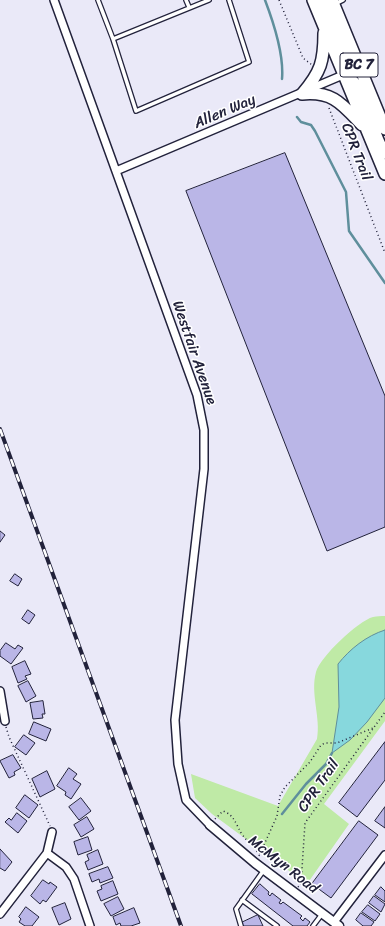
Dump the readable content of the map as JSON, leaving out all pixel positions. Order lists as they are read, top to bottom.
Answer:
{
  "streets": {
    "highway": ["BC 7"],
    "street": ["Allen Way", "Westfair Avenue", "McMyn Road"],
    "path": ["CPR Trail"]
  },
  "crossings": [
    ["BC 7", "Allen Way"],
    ["Allen Way", "Westfair Avenue"],
    ["Westfair Avenue", "McMyn Road"]
  ]
}
